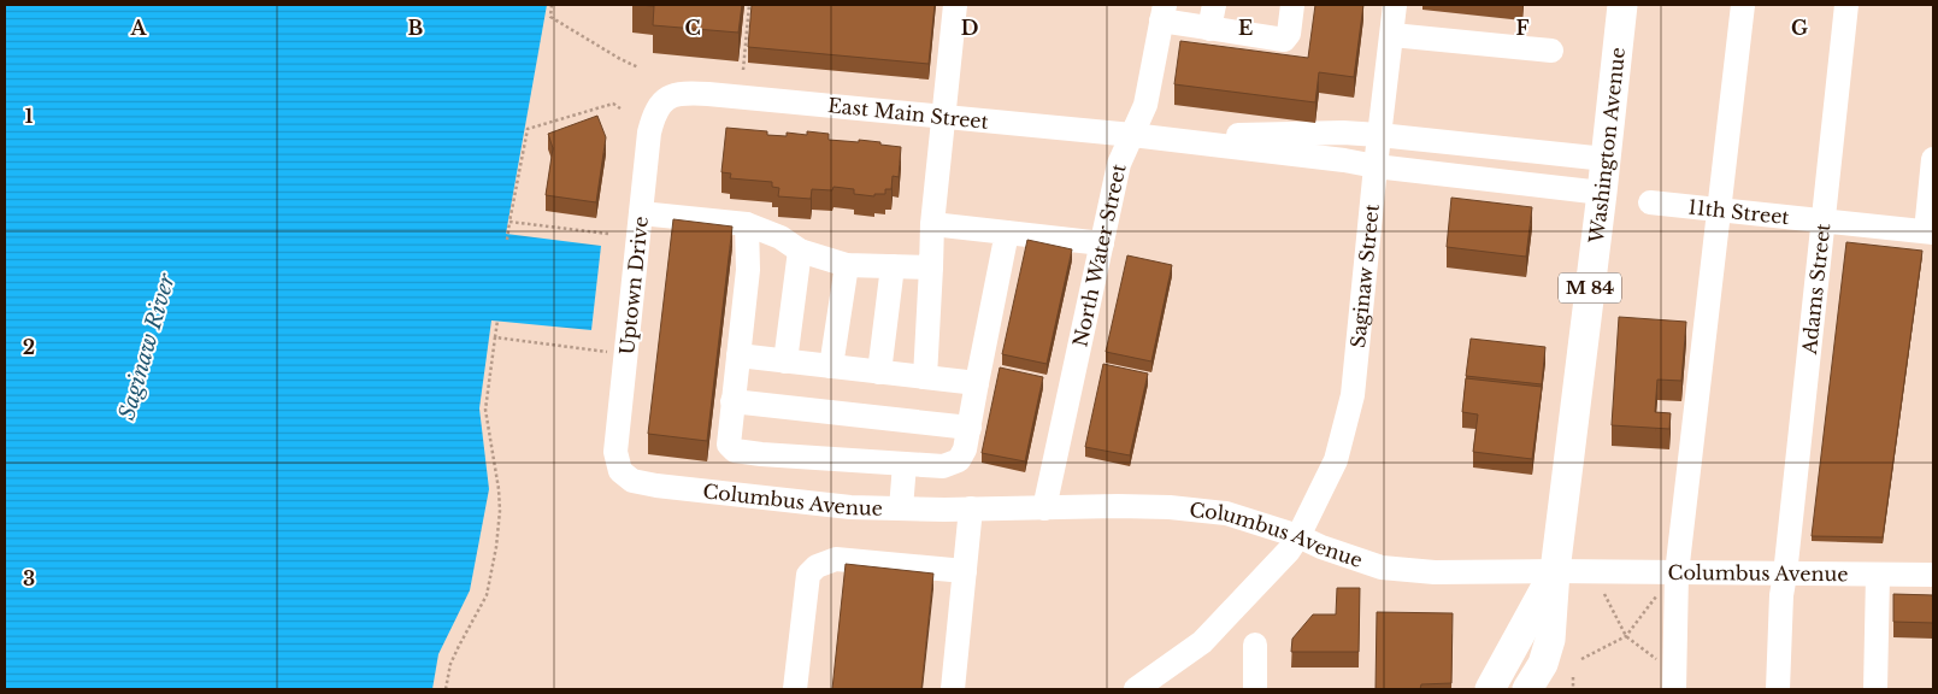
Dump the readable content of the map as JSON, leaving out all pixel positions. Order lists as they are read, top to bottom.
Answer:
{
  "streets": {
    "main road": ["Washington Avenue", "M 84"],
    "street": [
      "East Main Street",
      "11th Street",
      "North Water Street",
      "Saginaw Street",
      "Uptown Drive",
      "Adams Street",
      "Columbus Avenue"
    ]
  },
  "crossings": [
    ["East Main Street", "Washington Avenue"],
    ["East Main Street", "North Water Street"],
    ["East Main Street", "Saginaw Street"],
    ["East Main Street", "Uptown Drive"],
    ["Washington Avenue", "M 84"],
    ["Washington Avenue", "Columbus Avenue"],
    ["11th Street", "Adams Street"],
    ["North Water Street", "Columbus Avenue"],
    ["Saginaw Street", "Columbus Avenue"],
    ["Uptown Drive", "Columbus Avenue"],
    ["M 84", "Columbus Avenue"],
    ["Adams Street", "Columbus Avenue"]
  ],
  "water": ["Saginaw River"],
  "grid": {
    "columns": [
      "A",
      "B",
      "C",
      "D",
      "E",
      "F",
      "G"
    ],
    "rows": ["1", "2", "3"]
  }
}
